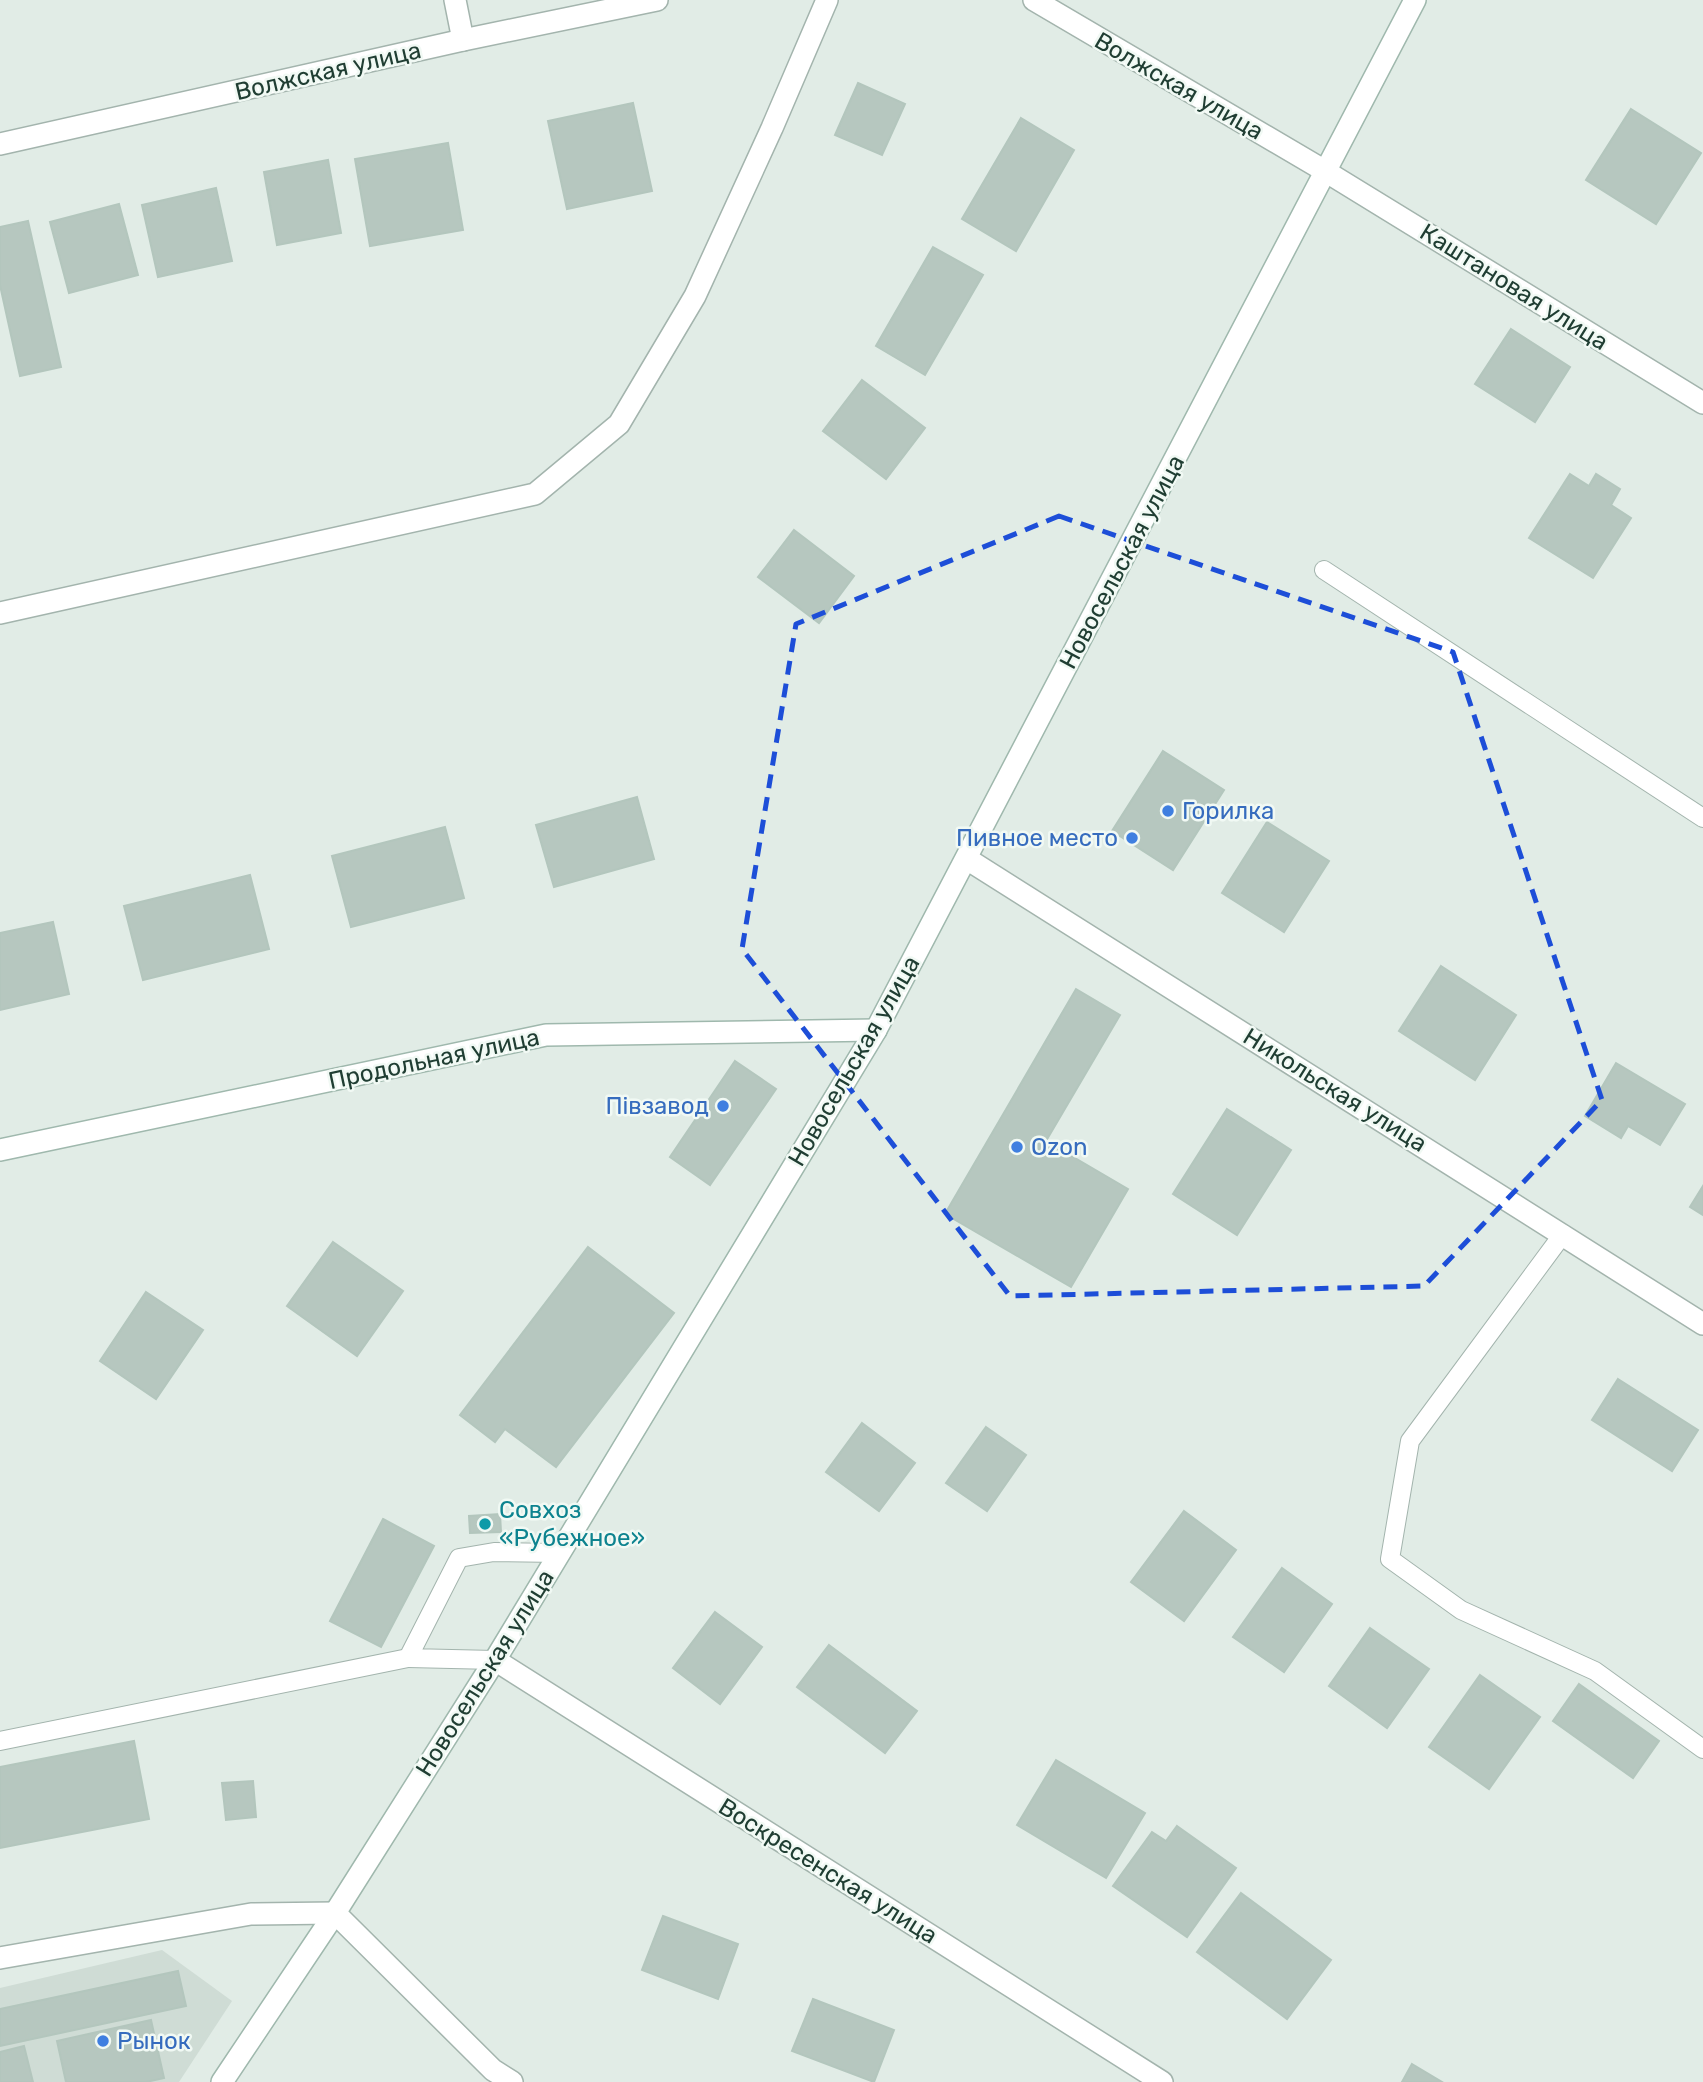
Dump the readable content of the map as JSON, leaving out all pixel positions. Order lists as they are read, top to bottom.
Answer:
{
  "streets": {
    "street": [
      "Волжская улица",
      "Каштановая улица",
      "Новосельская улица",
      "Продольная улица",
      "Никольская улица",
      "Воскресенская улица"
    ]
  },
  "crossings": [
    ["Волжская улица", "Каштановая улица"],
    ["Волжская улица", "Новосельская улица"],
    ["Каштановая улица", "Новосельская улица"],
    ["Новосельская улица", "Продольная улица"],
    ["Новосельская улица", "Никольская улица"],
    ["Новосельская улица", "Воскресенская улица"]
  ],
  "places": [
    "Горилка",
    "Пивное место",
    "Пiвзавод",
    "Ozon",
    "Совхоз «Рубежное»",
    "Рынок"
  ]
}
